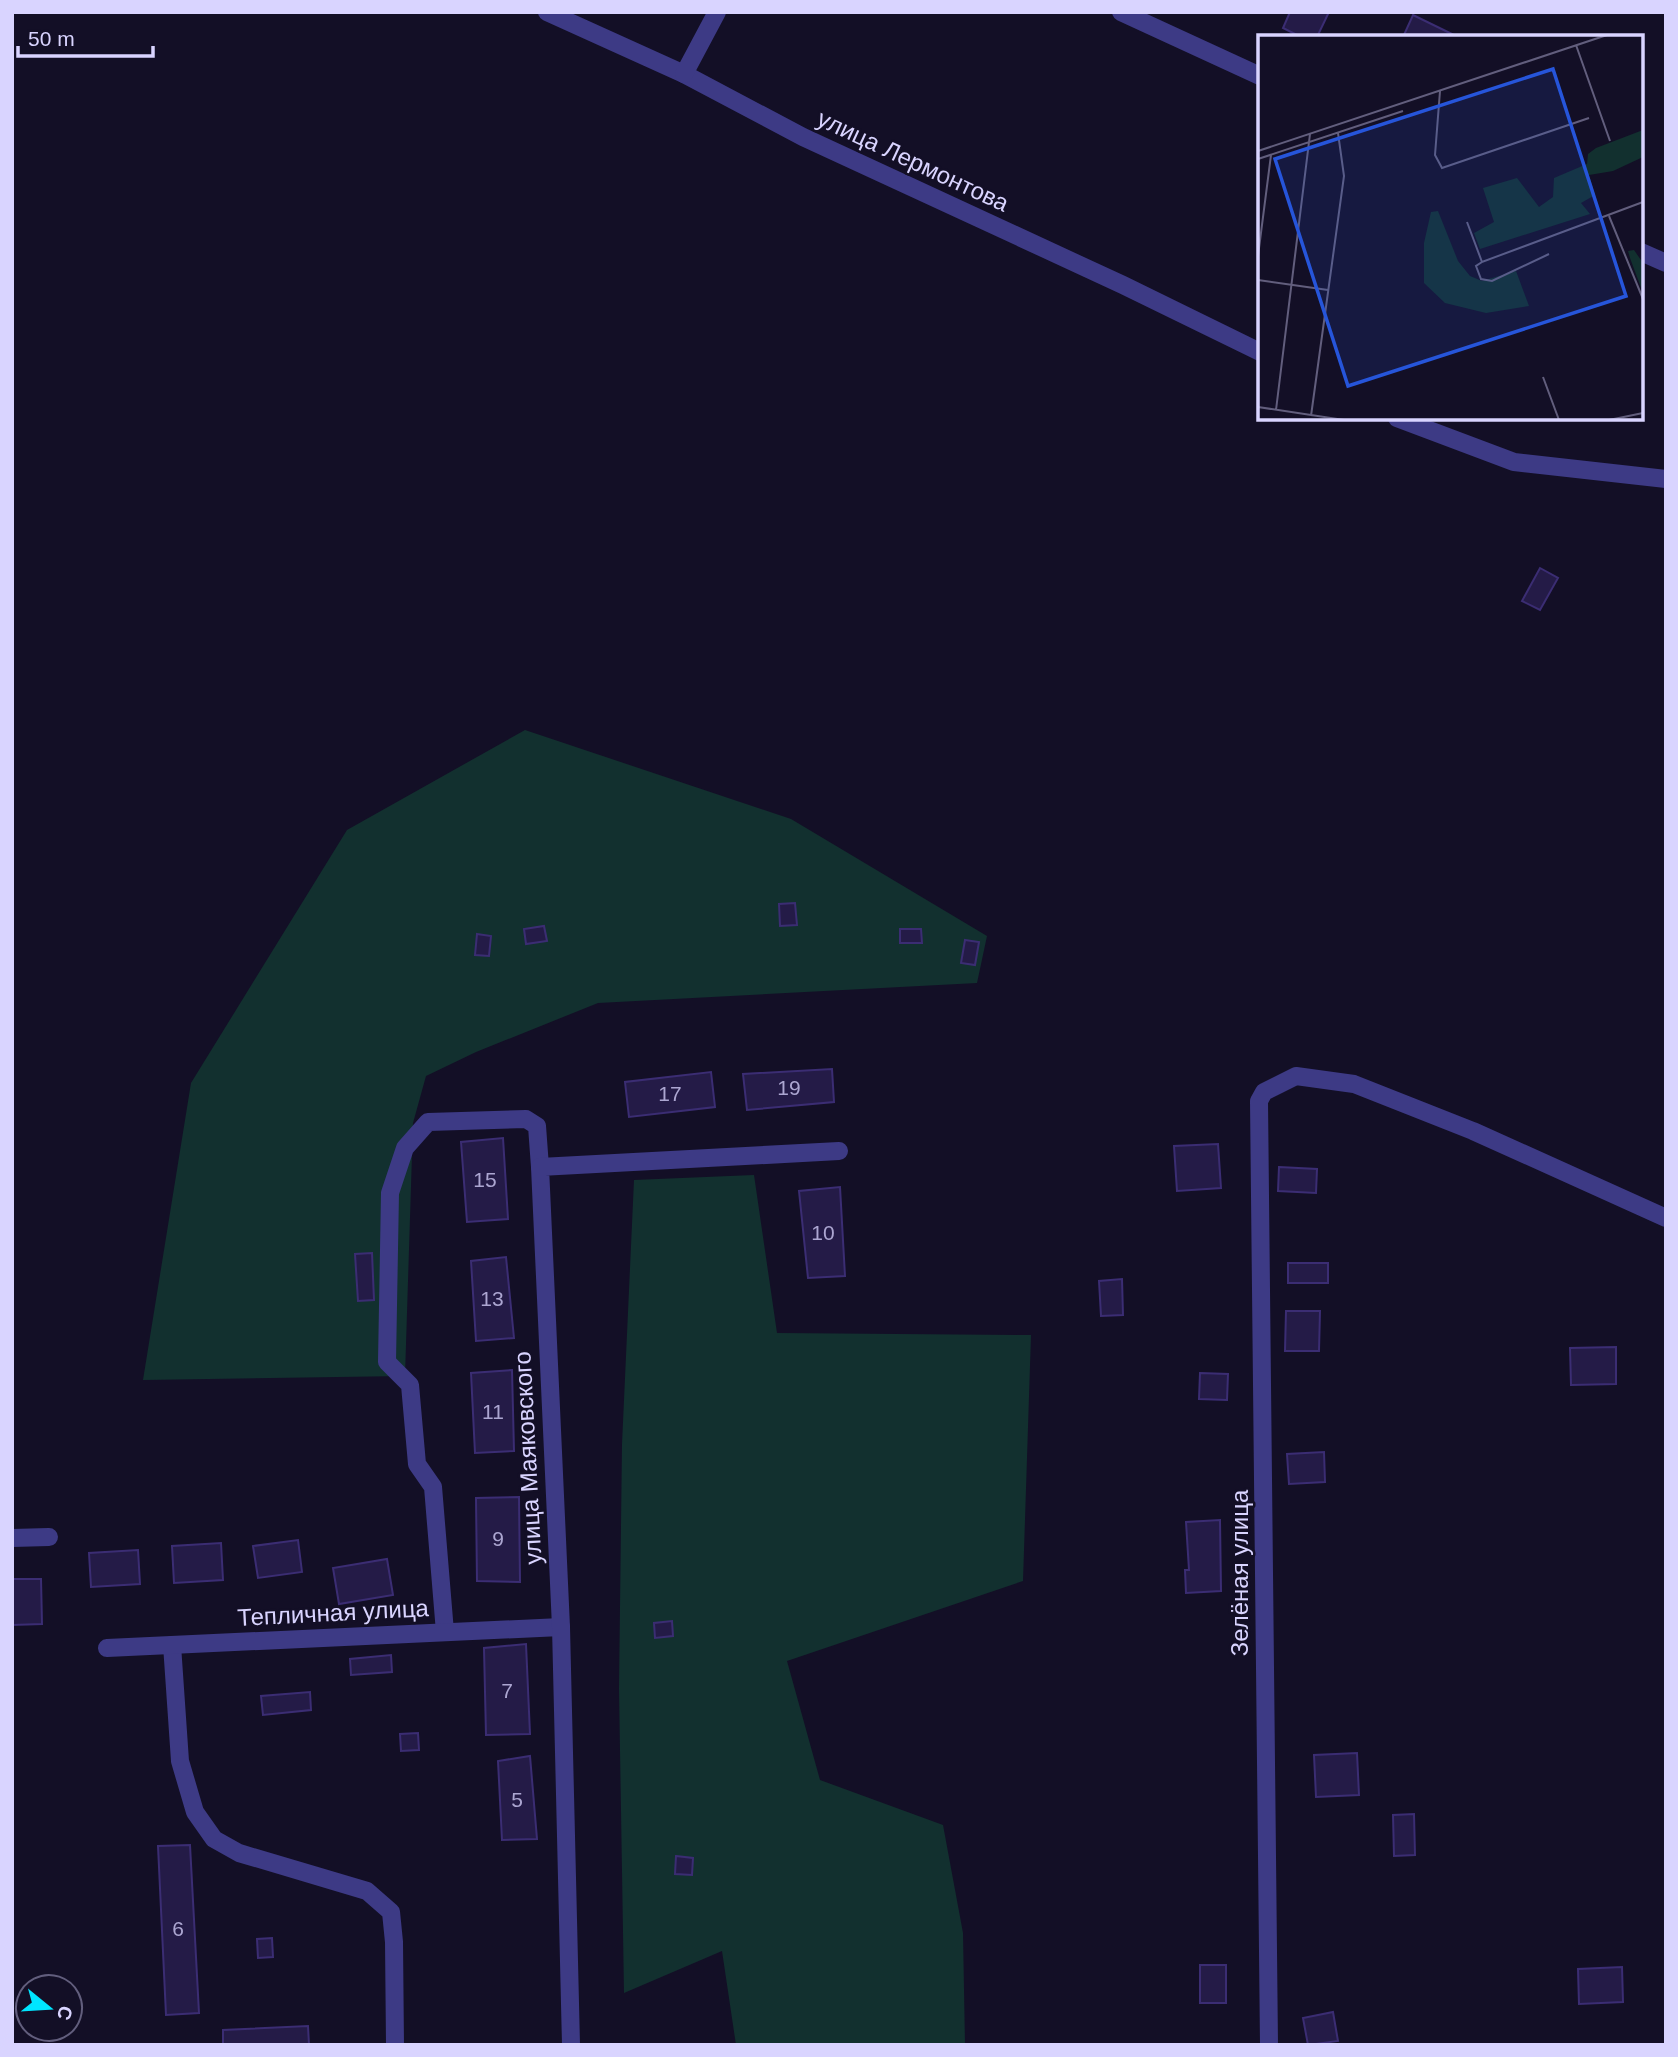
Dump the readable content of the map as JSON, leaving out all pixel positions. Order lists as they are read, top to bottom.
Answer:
{
  "streets": {
    "street": [
      "улица Лермонтова",
      "улица Маяковского",
      "Зелёная улица",
      "Тепличная улица"
    ]
  },
  "crossings": [
    ["улица Маяковского", "Тепличная улица"]
  ],
  "house_numbers": [
    "19",
    "17",
    "15",
    "10",
    "13",
    "11",
    "9",
    "7",
    "5",
    "6"
  ],
  "scale_bar": "50 m",
  "north": "right"
}
